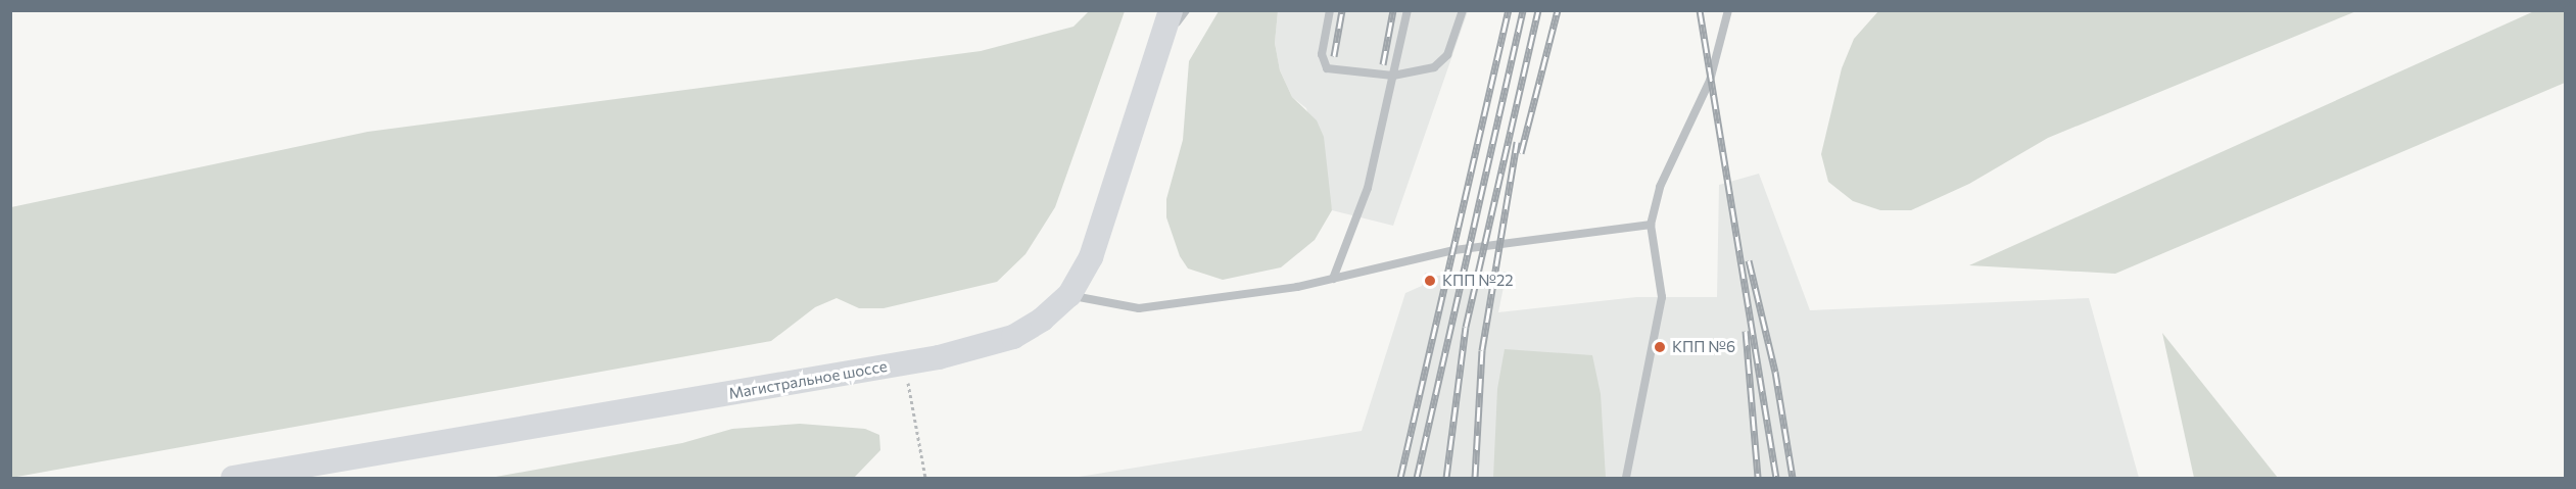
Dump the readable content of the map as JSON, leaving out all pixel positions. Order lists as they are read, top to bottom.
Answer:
{
  "streets": {
    "main road": ["Магистральное шоссе"]
  },
  "places": ["КПП №22", "КПП №6"]
}
